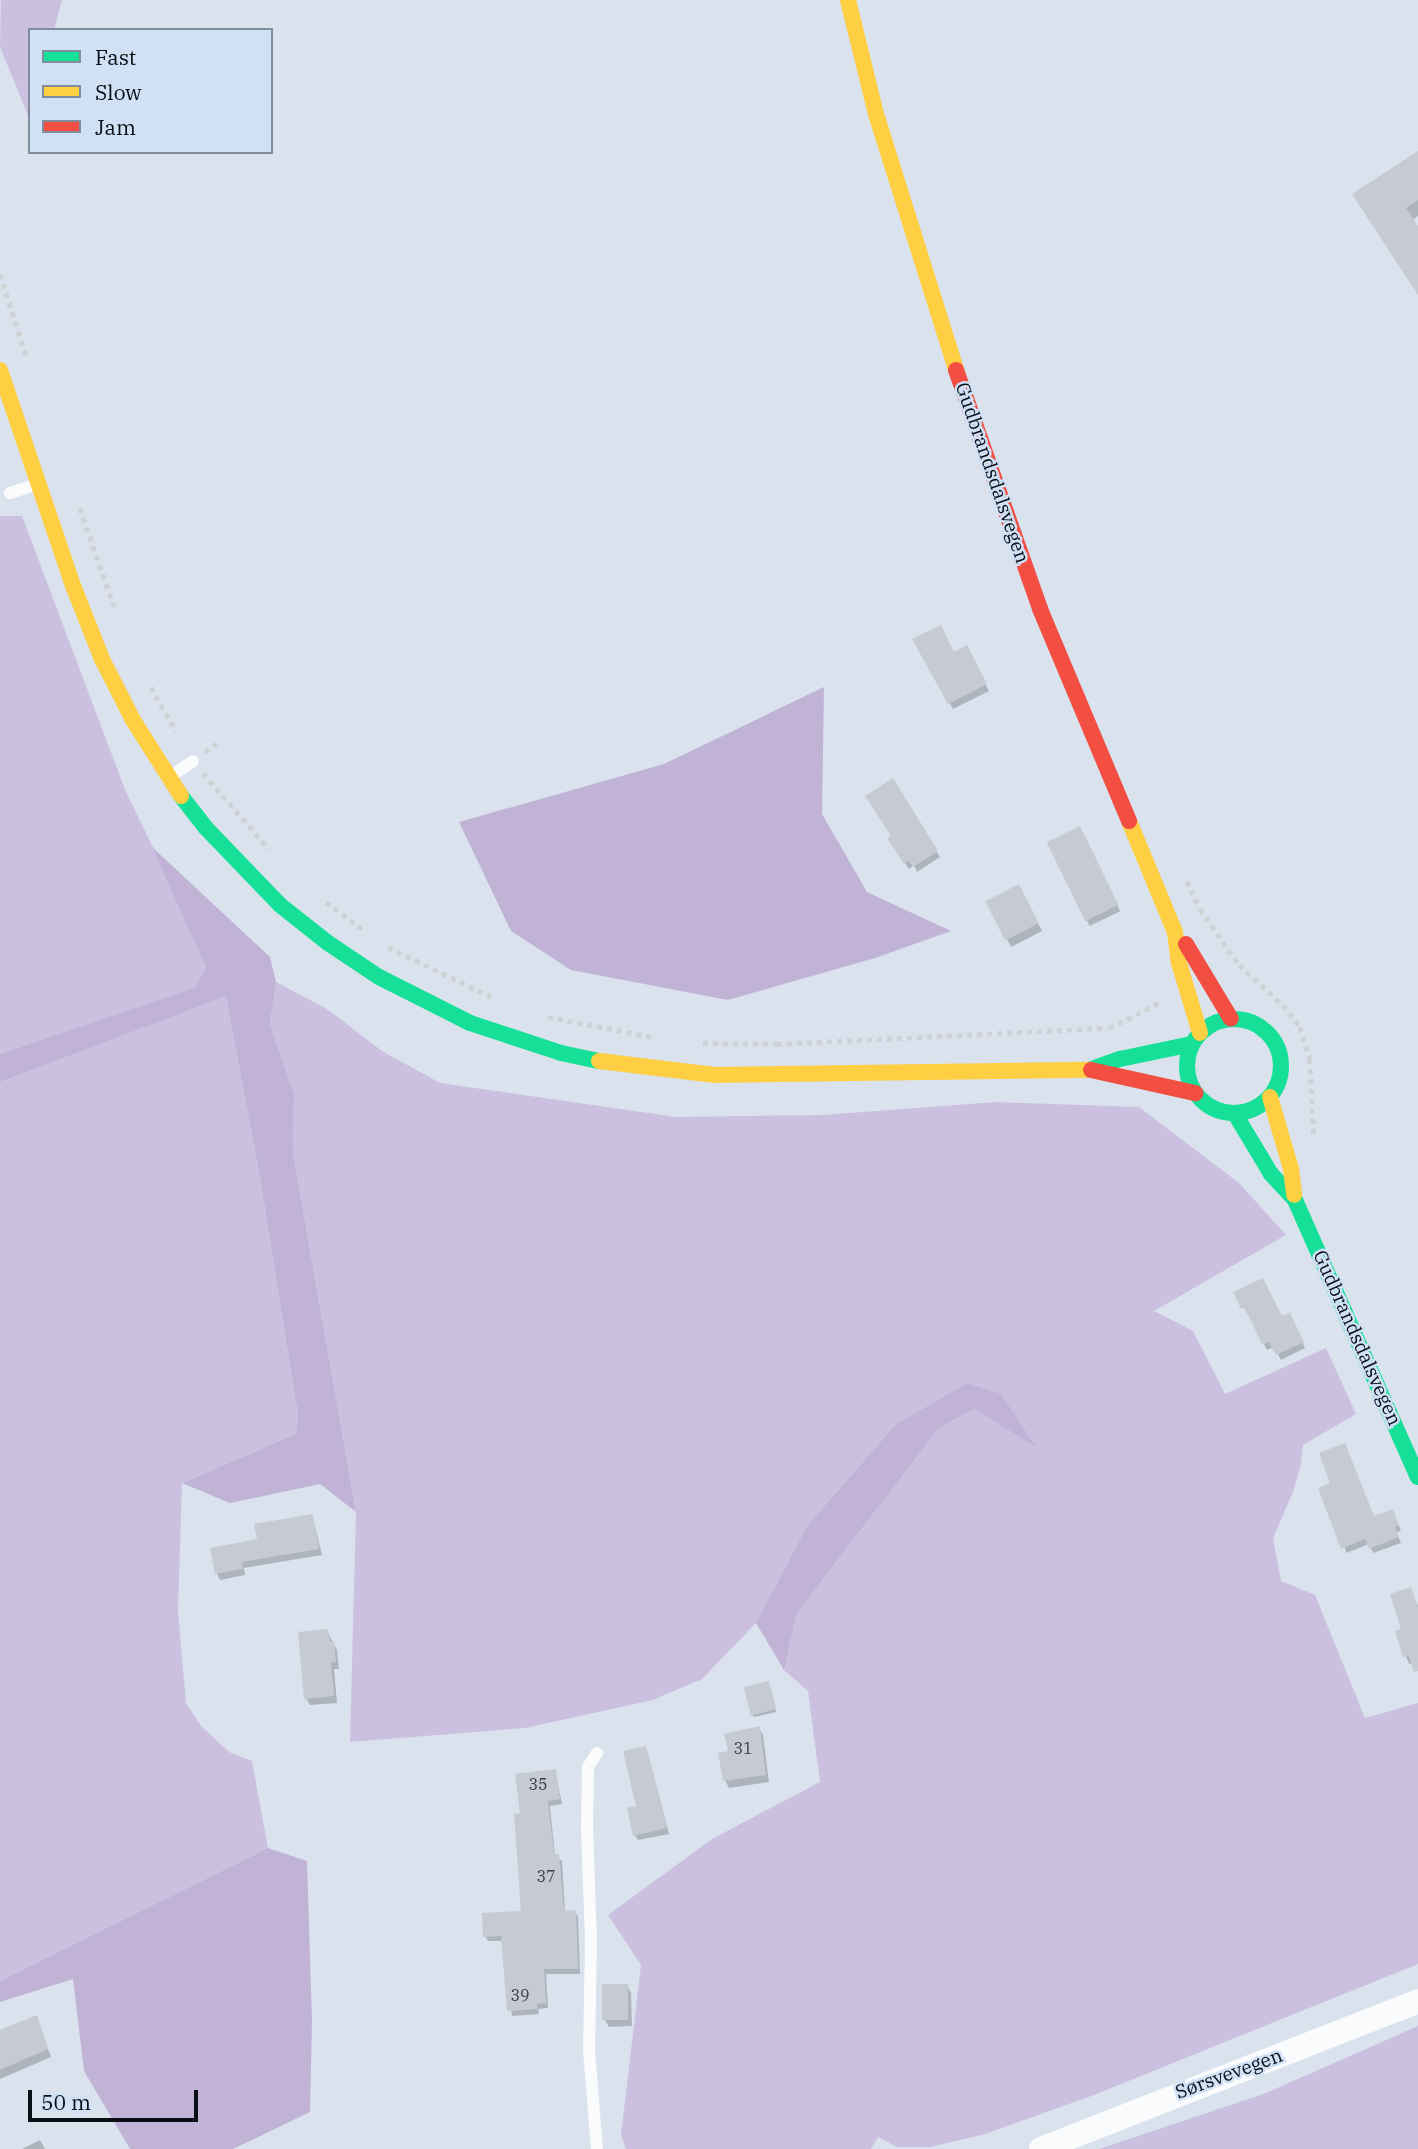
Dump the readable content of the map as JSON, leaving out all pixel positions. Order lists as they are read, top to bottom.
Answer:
{
  "streets": {
    "main road": ["Gudbrandsdalsvegen"],
    "street": ["Sørsvevegen"]
  },
  "house_numbers": [
    "31",
    "35",
    "37",
    "39"
  ],
  "legend": ["Fast", "Slow", "Jam"],
  "scale_bar": "50 m"
}
